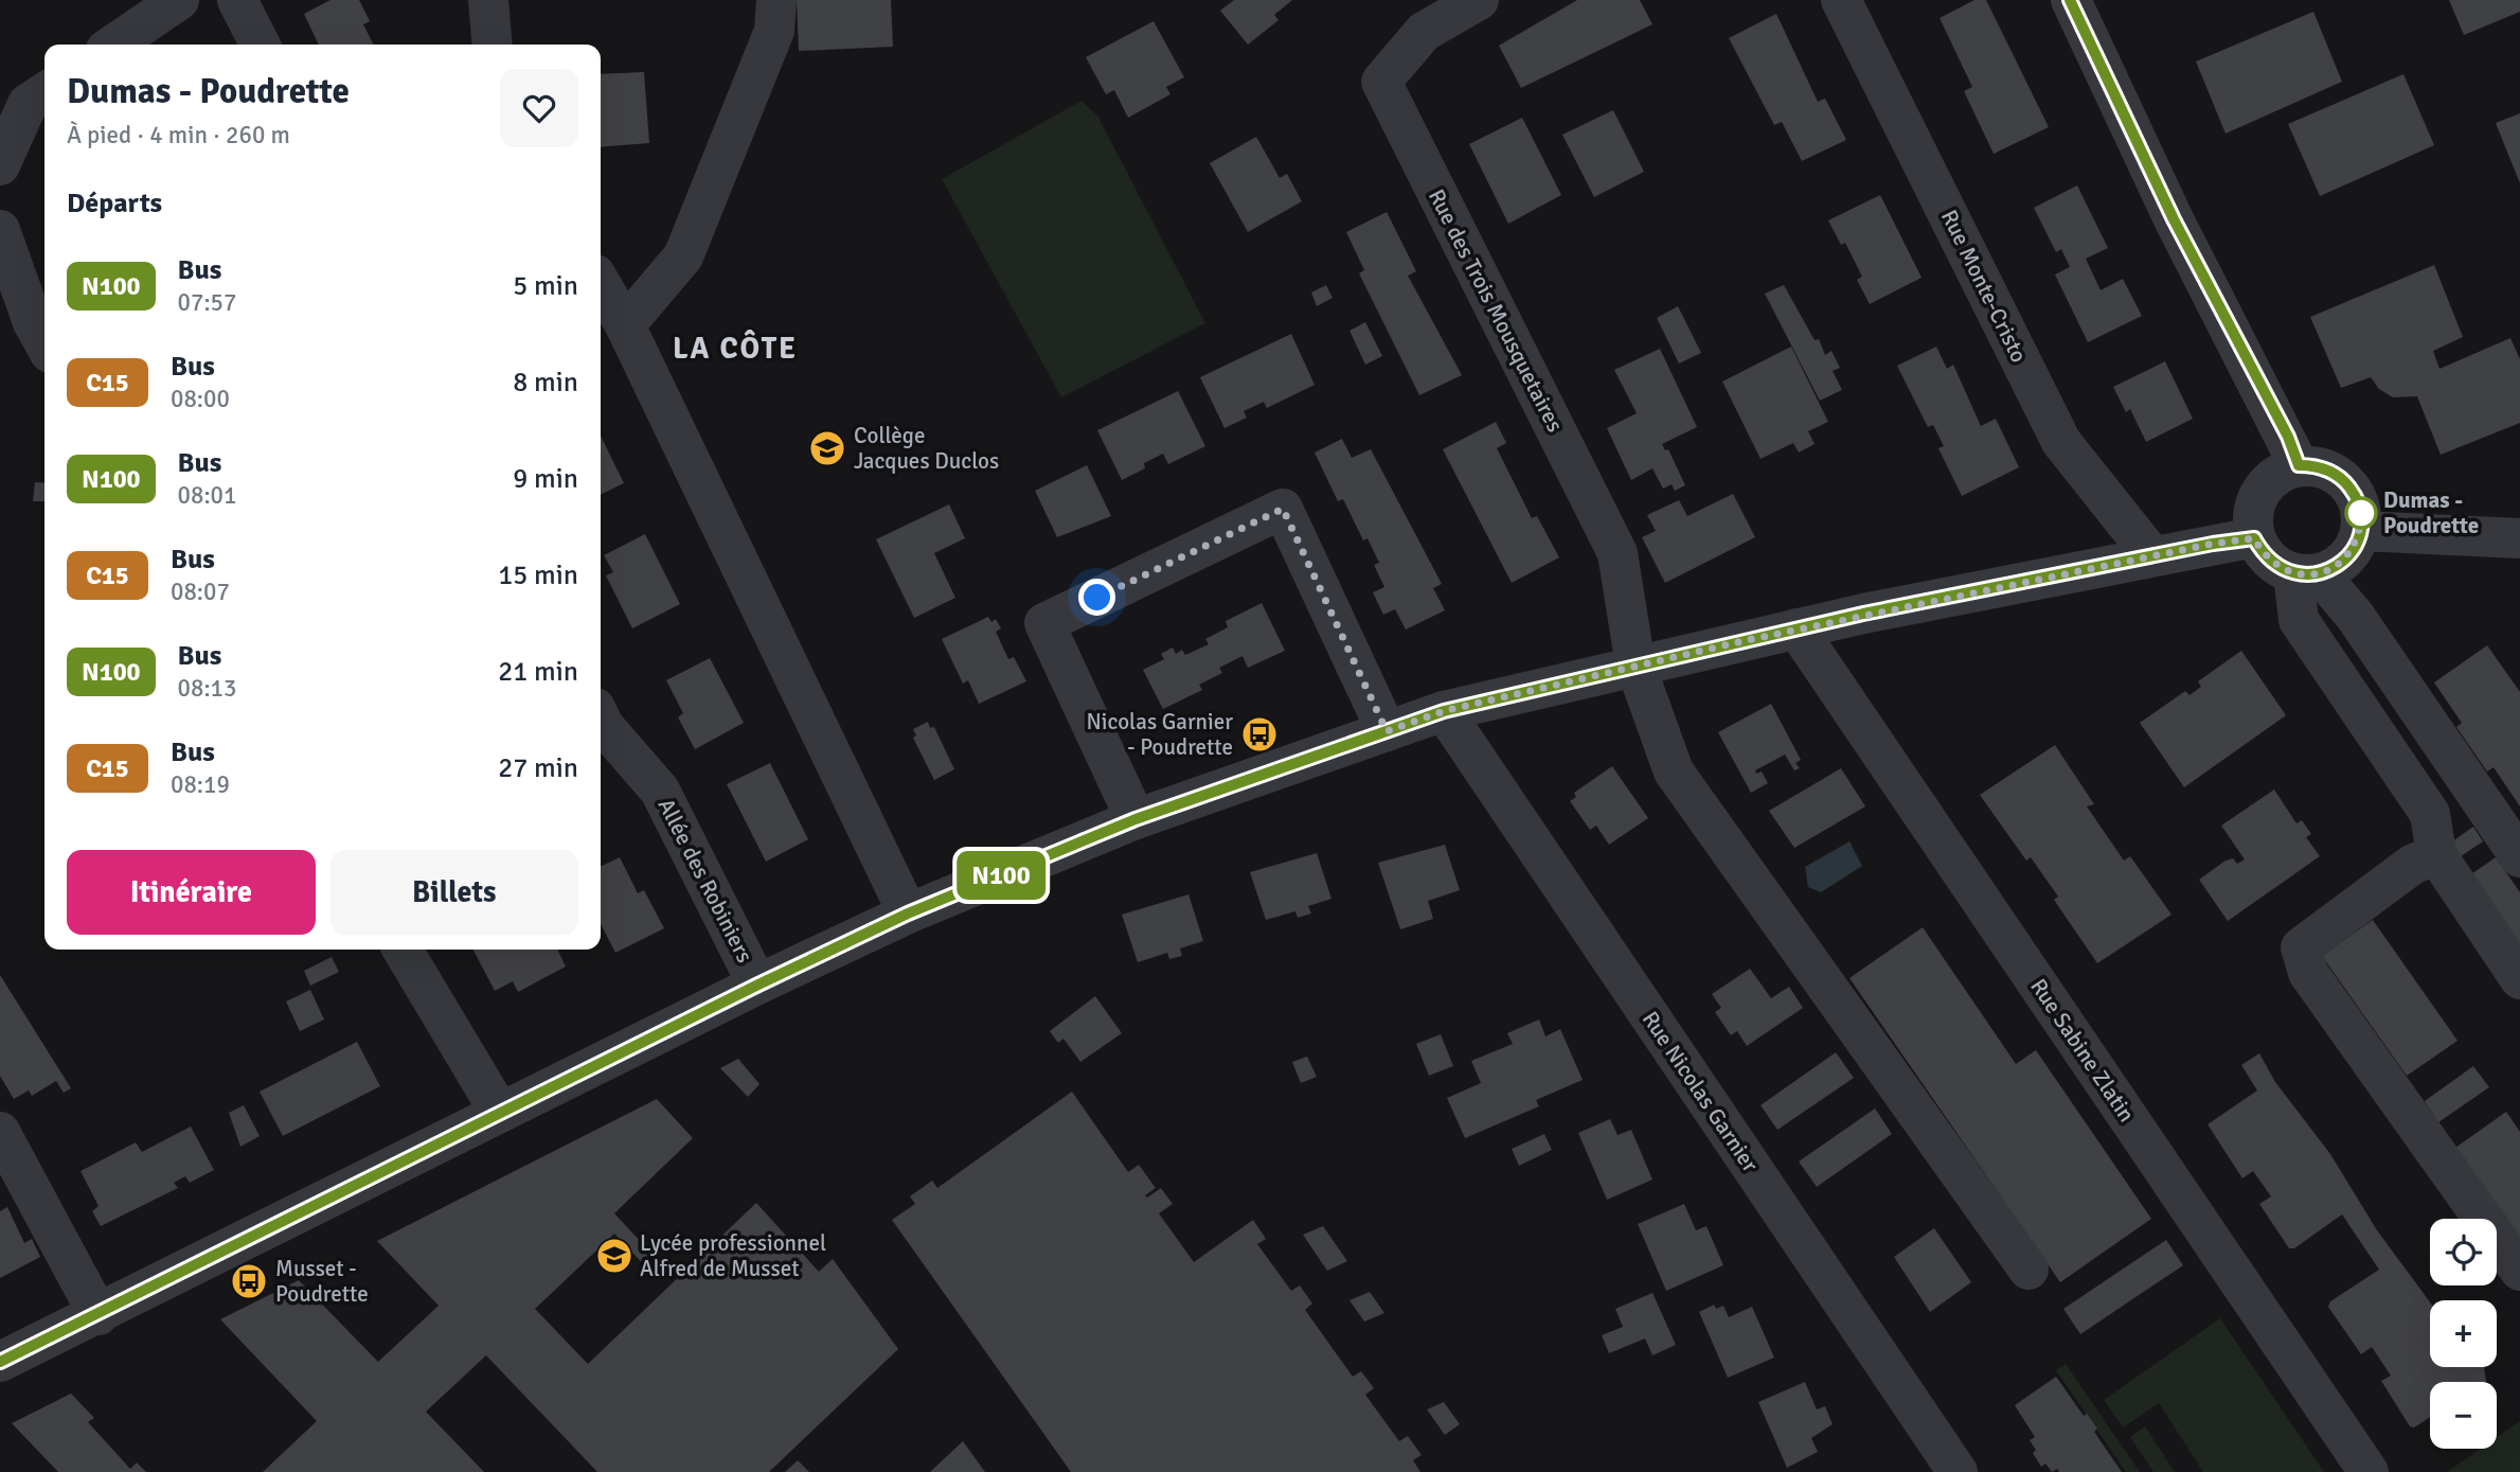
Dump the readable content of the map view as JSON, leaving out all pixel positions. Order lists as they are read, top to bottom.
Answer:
{
  "streets": {
    "street": [
      "Rue Monte-Cristo",
      "Rue des Trois Mousquetaires",
      "Allée des Robiniers",
      "Rue Sabine Zlatin",
      "Rue Nicolas Garnier"
    ]
  },
  "districts": ["LA CÔTE"],
  "places": {
    "school or university": ["Collège Jacques Duclos", "Lycée professionnel Alfred de Musset"],
    "other": ["Dumas - Poudrette"],
    "bus stop": ["Nicolas Garnier - Poudrette", "Musset - Poudrette"]
  },
  "lines": ["bus line N100"],
  "page": {
    "on_map": "N100",
    "heading": [
      ["Dumas - Poudrette", "À pied · 4 min · 260 m"],
      "Départs"
    ],
    "list": [
      {
        "mark": "N100",
        "name": "Bus",
        "note": "07:57",
        "value": "5 min"
      },
      {
        "mark": "C15",
        "name": "Bus",
        "note": "08:00",
        "value": "8 min"
      },
      {
        "mark": "N100",
        "name": "Bus",
        "note": "08:01",
        "value": "9 min"
      },
      {
        "mark": "C15",
        "name": "Bus",
        "note": "08:07",
        "value": "15 min"
      },
      {
        "mark": "N100",
        "name": "Bus",
        "note": "08:13",
        "value": "21 min"
      },
      {
        "mark": "C15",
        "name": "Bus",
        "note": "08:19",
        "value": "27 min"
      }
    ],
    "buttons": ["Itinéraire", "Billets"],
    "map_buttons": ["+", "−"]
  }
}
